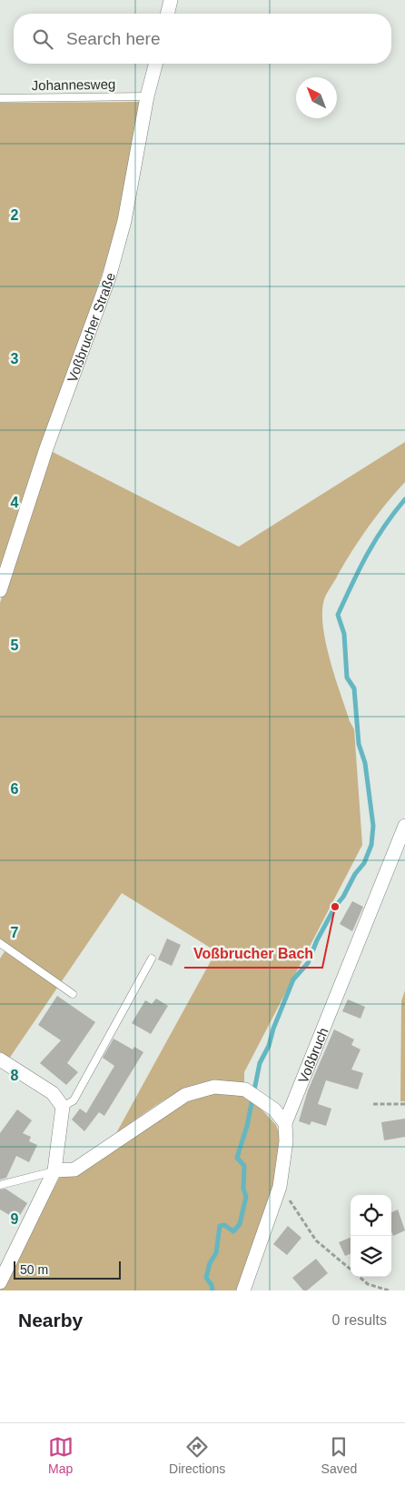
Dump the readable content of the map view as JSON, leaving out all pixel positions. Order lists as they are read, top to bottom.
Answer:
{
  "streets": {
    "street": ["Voßbrucher Straße", "Voßbruch"],
    "lane": ["Johannesweg"]
  },
  "crossings": [
    ["Johannesweg", "Voßbrucher Straße"]
  ],
  "places": ["Voßbrucher Bach"],
  "scale_bar": "50 m",
  "north": "top left",
  "page": {
    "search": "Search here",
    "scale": "50 m",
    "heading": ["Nearby", "0 results"],
    "nav": ["Map", "Directions", "Saved"]
  },
  "grid": {
    "rows": [
      "2",
      "3",
      "4",
      "5",
      "6",
      "7",
      "8",
      "9"
    ]
  }
}
